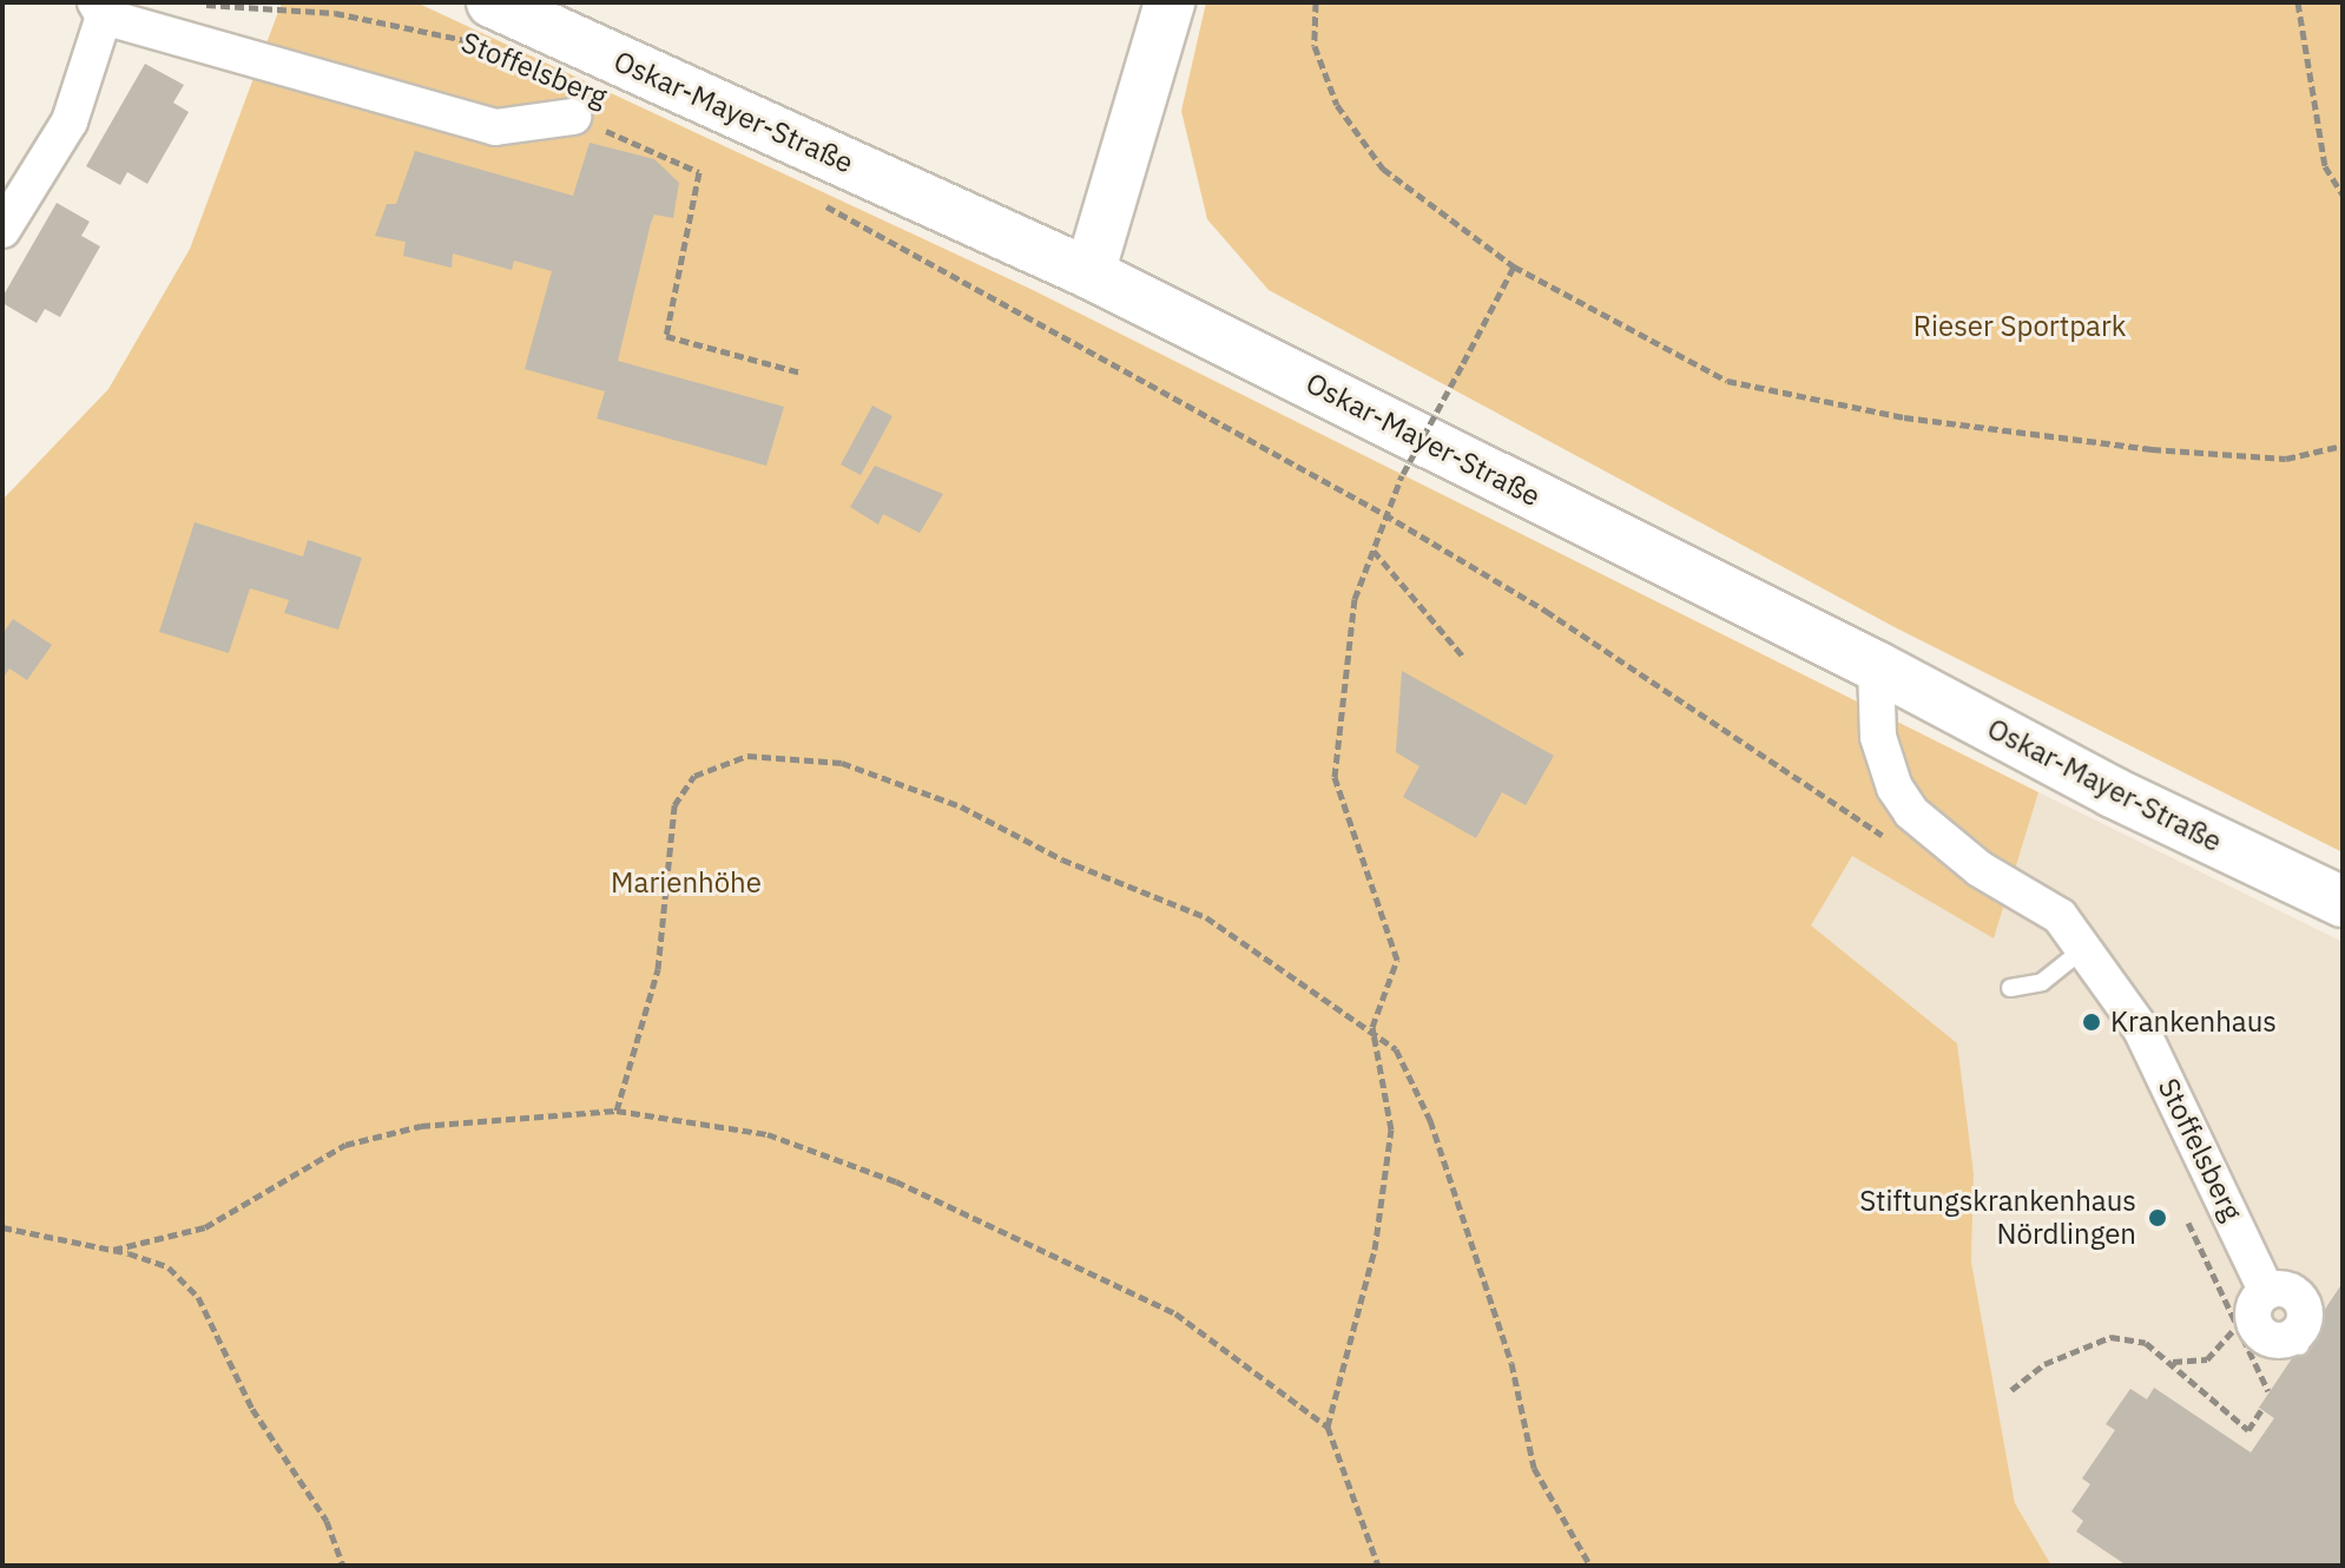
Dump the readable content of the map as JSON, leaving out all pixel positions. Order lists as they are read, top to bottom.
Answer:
{
  "streets": {
    "main road": ["Oskar-Mayer-Straße"],
    "street": ["Stoffelsberg"]
  },
  "crossings": [
    ["Stoffelsberg", "Oskar-Mayer-Straße"]
  ],
  "parks": ["Rieser Sportpark", "Marienhöhe"],
  "places": ["Krankenhaus", "Stiftungskrankenhaus Nördlingen"]
}
